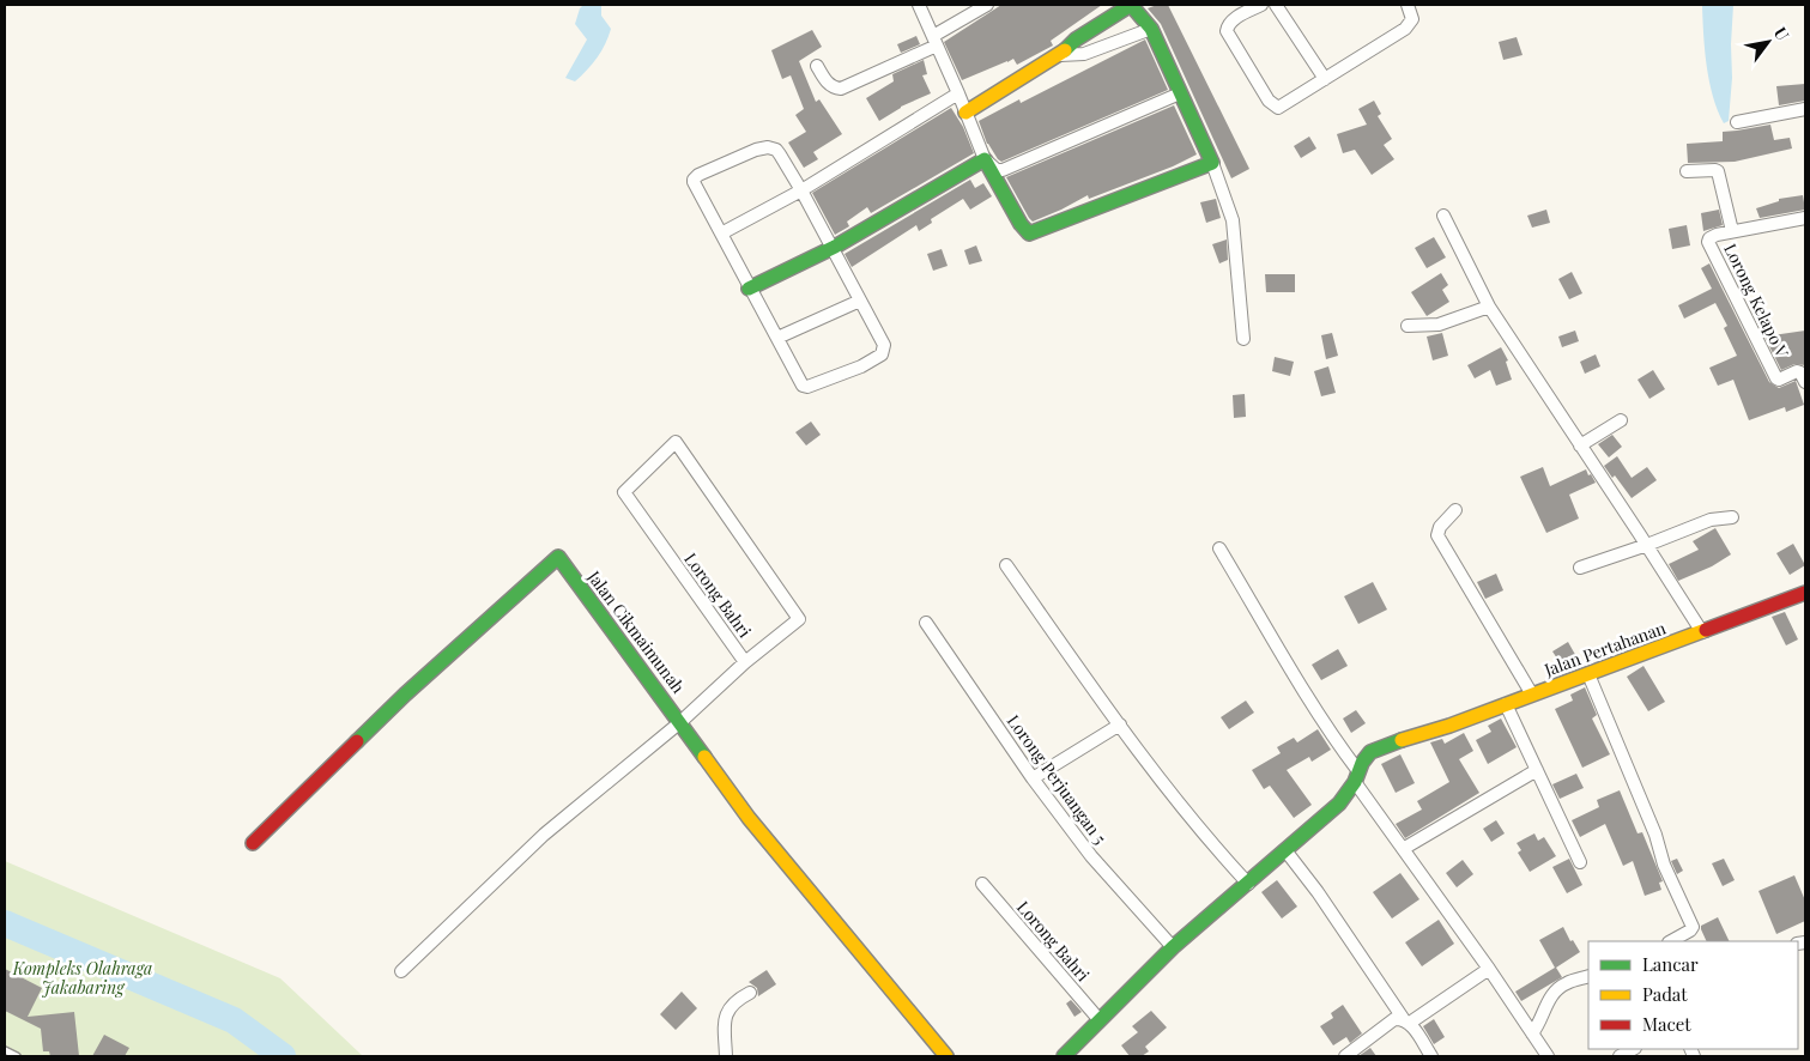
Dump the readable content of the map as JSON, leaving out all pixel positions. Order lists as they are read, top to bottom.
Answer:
{
  "streets": {
    "street": [
      "Lorong Kelapo V",
      "Lorong Bahri",
      "Jalan Cikmaimunah",
      "Jalan Pertahanan",
      "Lorong Perjuangan 5"
    ]
  },
  "crossings": [
    ["Lorong Bahri", "Jalan Pertahanan"],
    ["Jalan Pertahanan", "Lorong Perjuangan 5"]
  ],
  "parks": ["Kompleks Olahraga Jakabaring"],
  "legend": ["Lancar", "Padat", "Macet"],
  "north": "top right"
}
